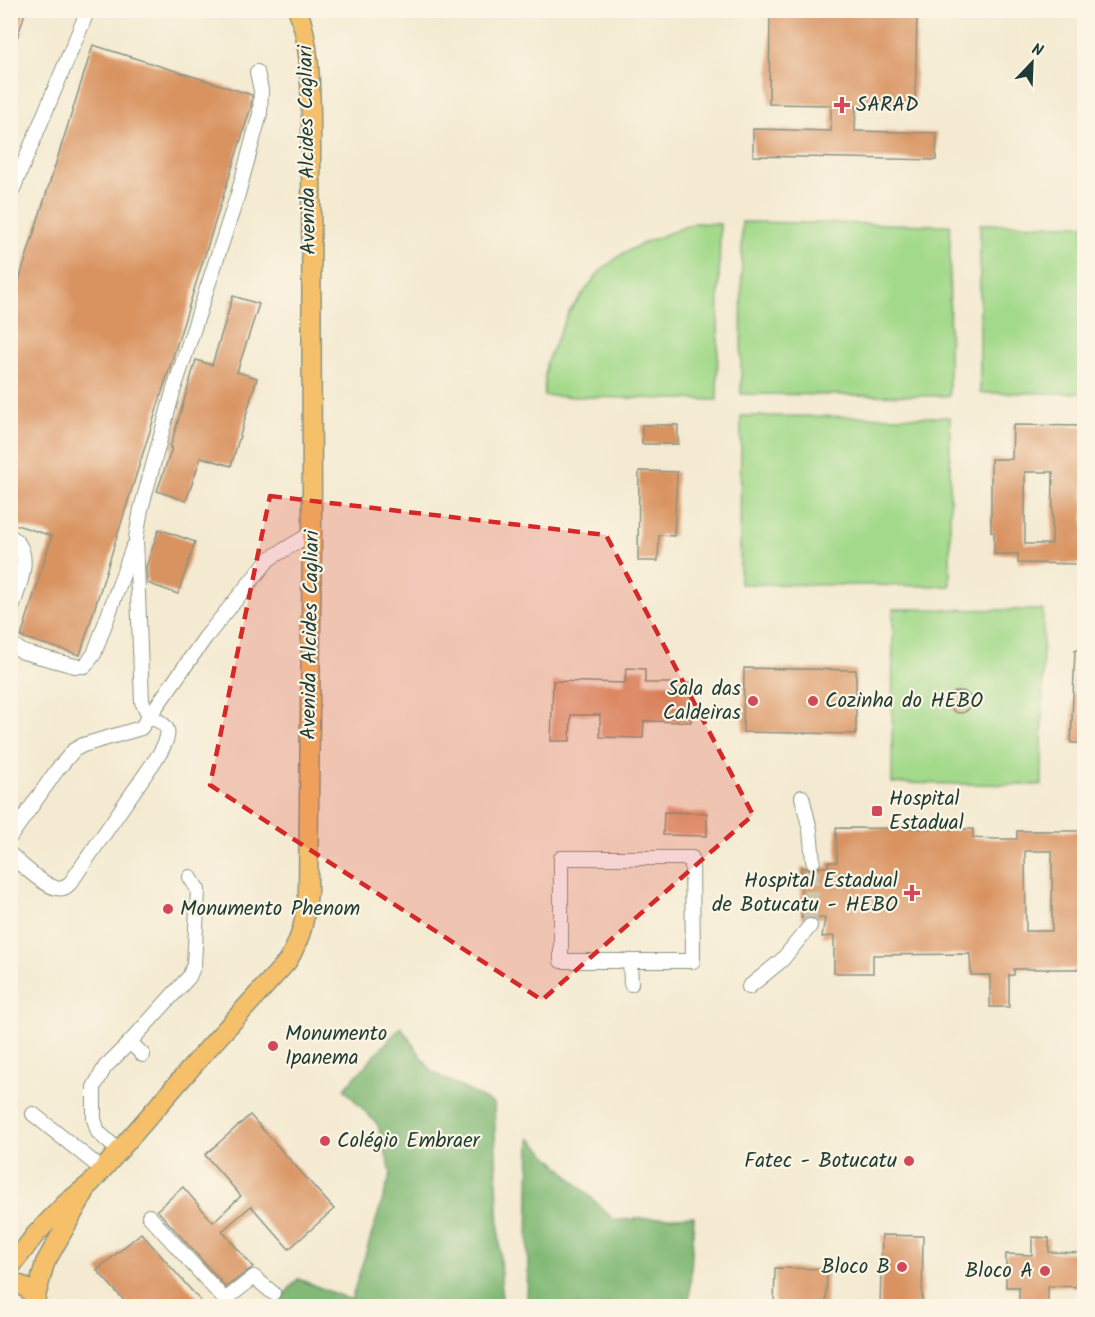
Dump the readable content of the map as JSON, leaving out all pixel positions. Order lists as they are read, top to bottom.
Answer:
{
  "streets": {
    "main road": ["Avenida Alcides Cagliari"]
  },
  "places": {
    "health": ["SARAD", "Hospital Estadual de Botucatu - HEBO"],
    "other": [
      "Sala das Caldeiras",
      "Cozinha do HEBO",
      "Monumento Phenom",
      "Monumento Ipanema",
      "Colégio Embraer",
      "Fatec - Botucatu",
      "Bloco B",
      "Bloco A"
    ],
    "transit": ["Hospital Estadual"]
  },
  "north": "top right"
}
